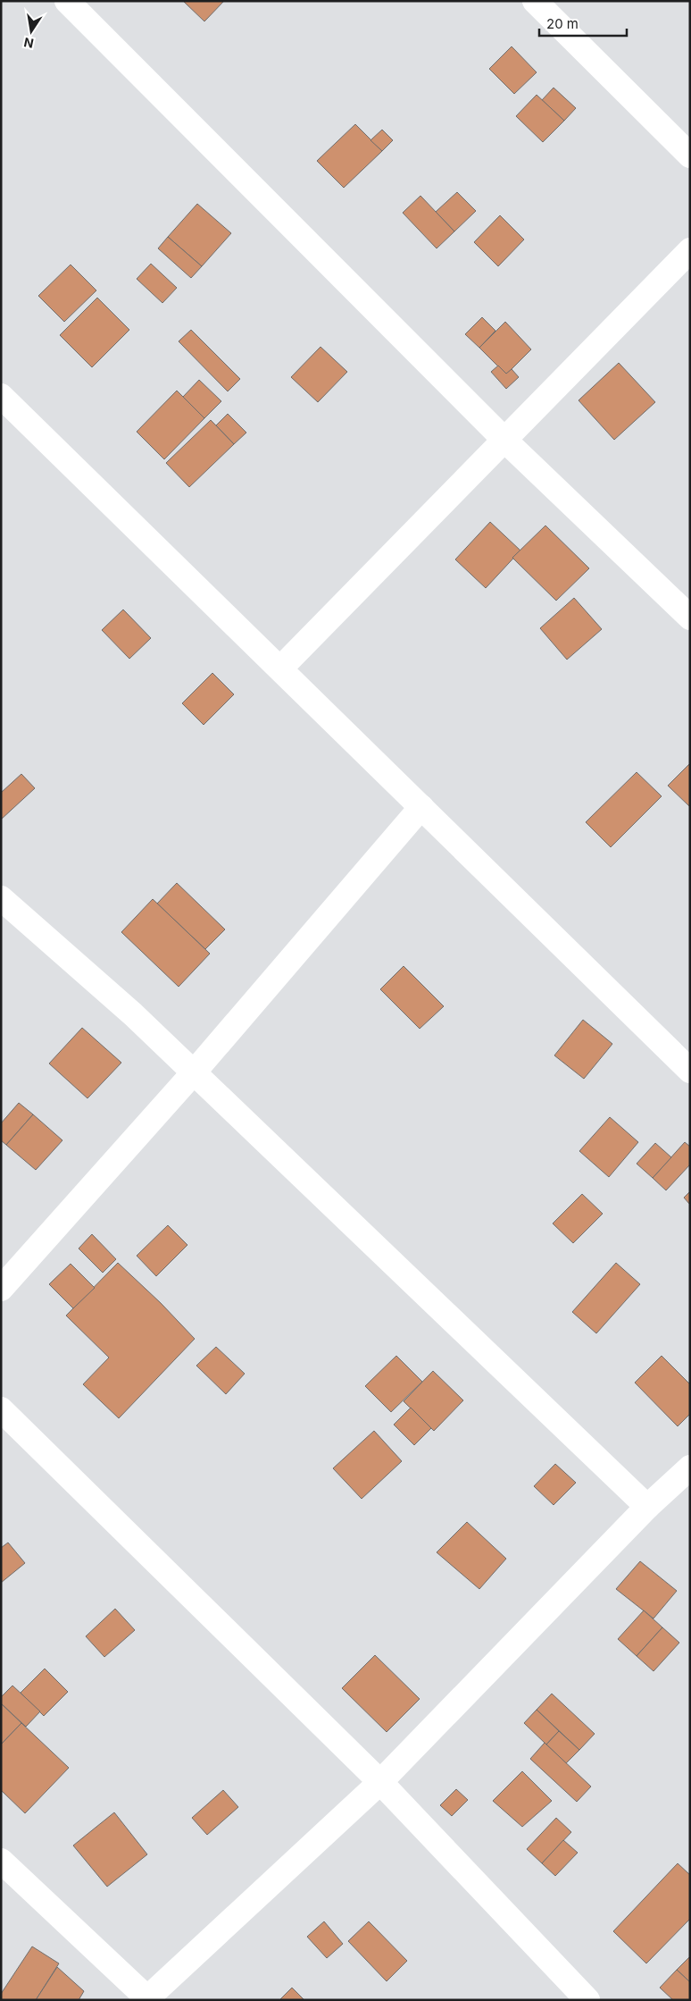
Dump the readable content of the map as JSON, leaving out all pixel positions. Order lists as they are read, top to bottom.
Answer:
{
  "scale_bar": "20 m",
  "north": "bottom"
}
